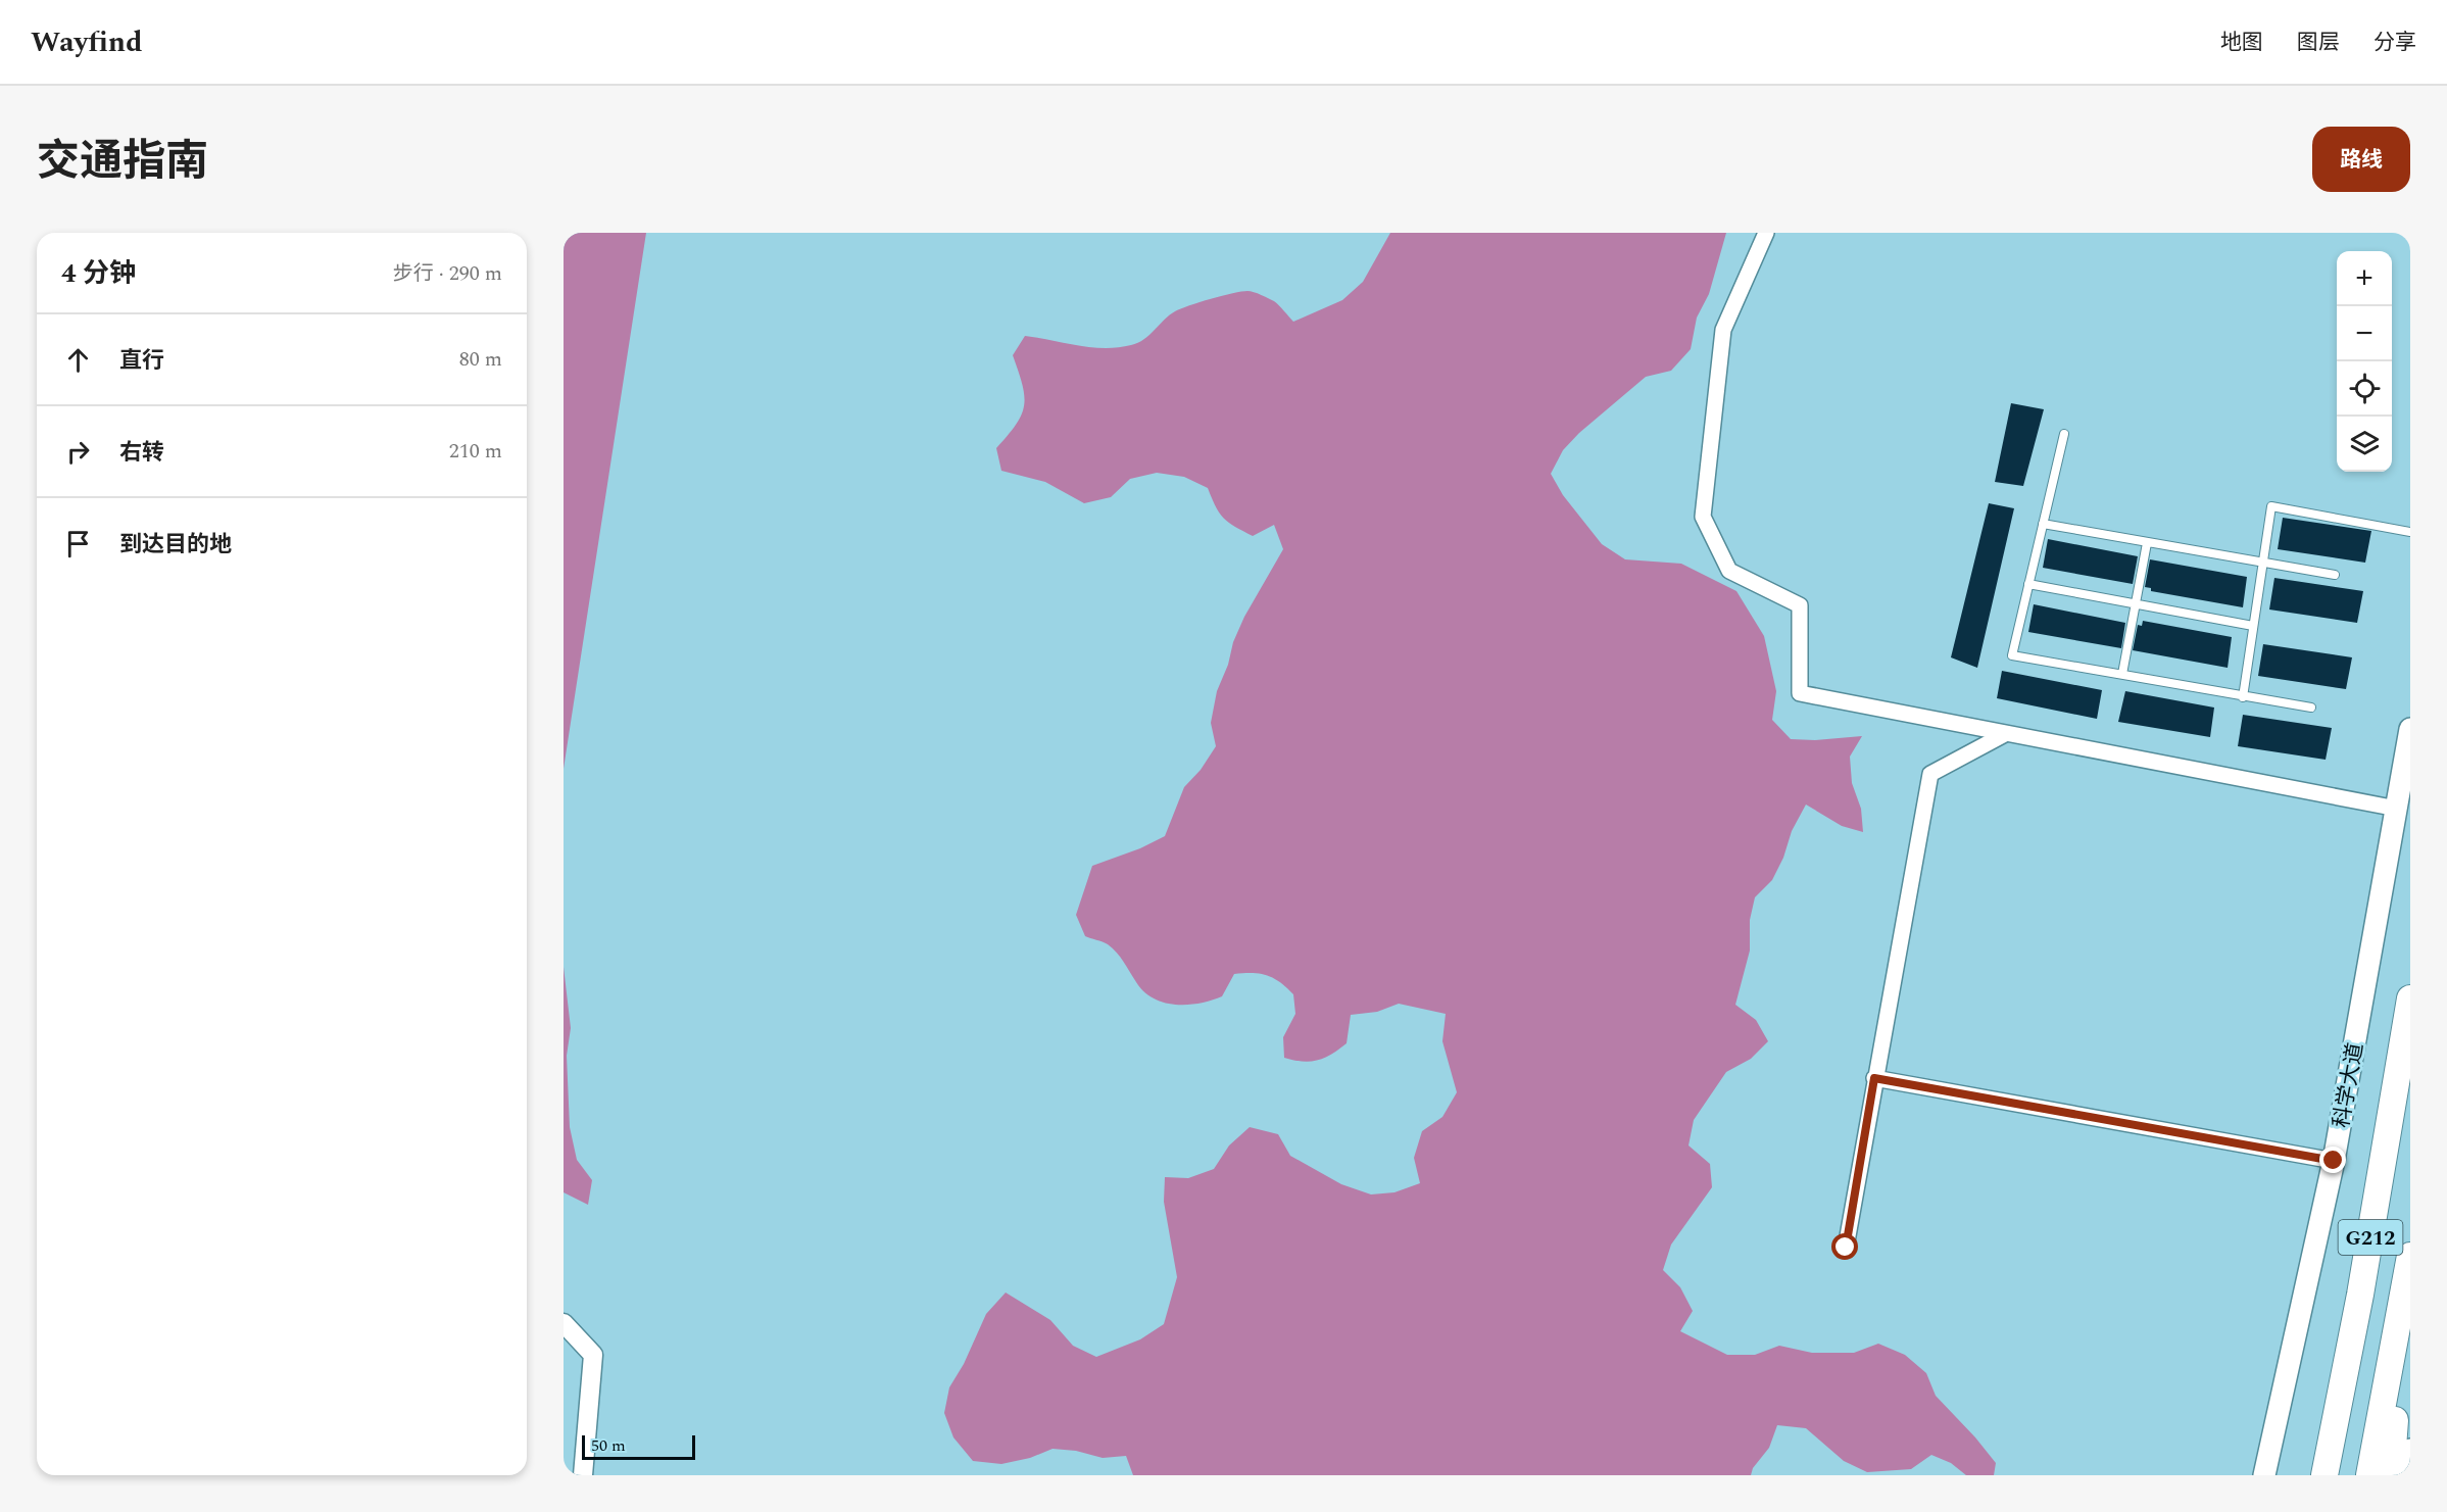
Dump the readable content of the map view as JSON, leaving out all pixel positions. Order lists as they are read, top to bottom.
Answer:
{
  "streets": {
    "highway": ["G212"],
    "main road": ["科学大道"]
  },
  "scale_bar": "50 m",
  "page": {
    "header": "Wayfind",
    "nav": ["地图", "图层", "分享"],
    "title": "交通指南",
    "buttons": "路线",
    "heading": ["4 分钟", "步行 · 290 m"],
    "map_buttons": ["+", "−"],
    "list": [
      ["直行", "80 m"],
      ["右转", "210 m"],
      "到达目的地"
    ],
    "scale": "50 m"
  }
}
